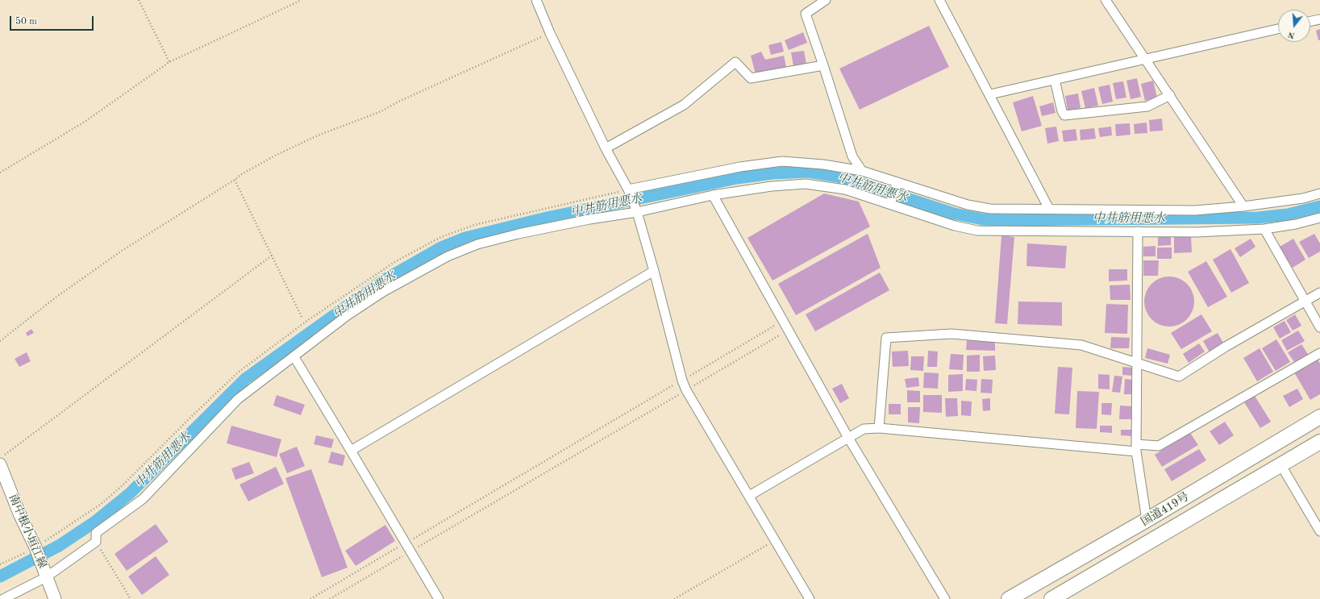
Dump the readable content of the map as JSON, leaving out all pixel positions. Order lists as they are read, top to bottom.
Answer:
{
  "streets": {
    "highway": ["国道419号"],
    "main road": ["南中根小垣江線"]
  },
  "water": ["中井筋用悪水"],
  "scale_bar": "50 m",
  "north": "bottom"
}
